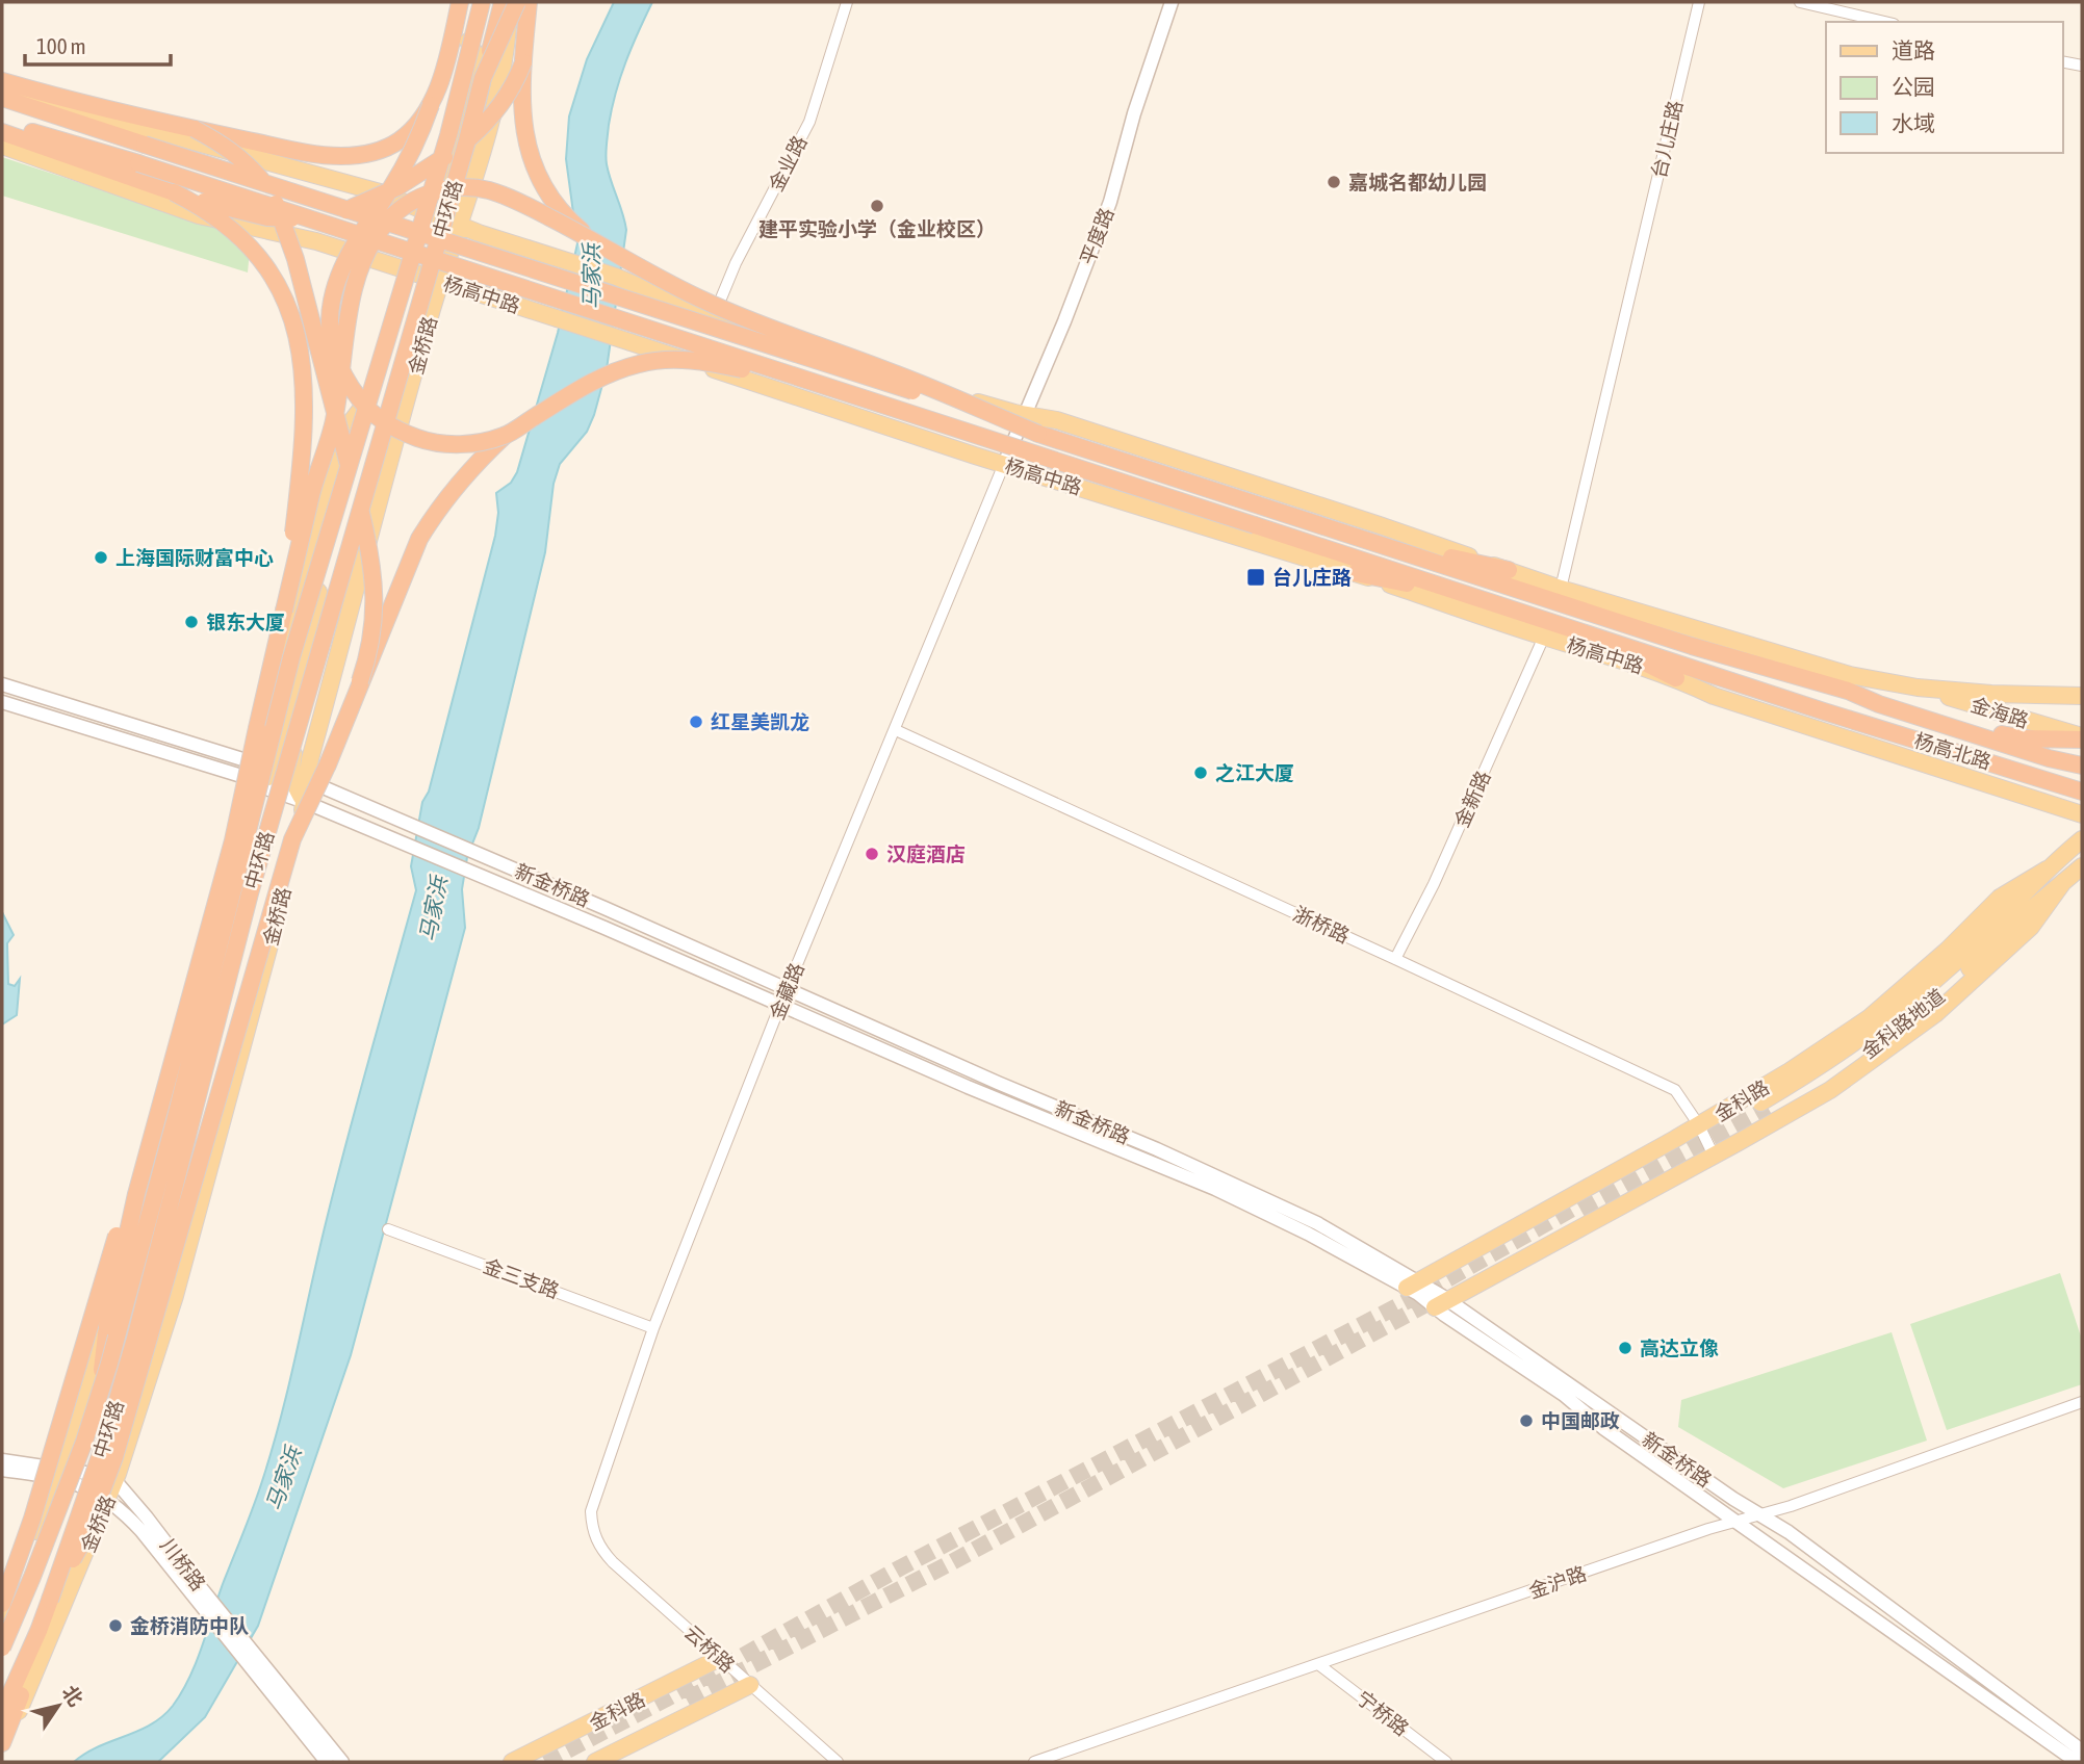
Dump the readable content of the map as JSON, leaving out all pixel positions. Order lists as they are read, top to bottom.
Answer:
{
  "streets": {
    "highway": ["中环路", "杨高中路", "杨高北路"],
    "main road": [
      "金桥路",
      "金海路",
      "金科路地道",
      "金科路"
    ],
    "street": [
      "台儿庄路",
      "金业路",
      "平度路",
      "金新路",
      "新金桥路",
      "浙桥路",
      "金藏路",
      "金三支路",
      "川桥路",
      "金沪路",
      "云桥路",
      "宁桥路"
    ]
  },
  "crossings": [
    ["平度路", "杨高中路"],
    ["平度路", "金藏路"],
    ["杨高中路", "金桥路"],
    ["杨高中路", "杨高北路"],
    ["杨高中路", "金新路"],
    ["杨高中路", "金藏路"],
    ["金桥路", "新金桥路"],
    ["金桥路", "川桥路"],
    ["金海路", "杨高北路"],
    ["金新路", "浙桥路"],
    ["新金桥路", "金藏路"],
    ["新金桥路", "金科路"],
    ["新金桥路", "金沪路"],
    ["浙桥路", "金藏路"],
    ["浙桥路", "金科路"],
    ["金藏路", "金三支路"],
    ["金藏路", "云桥路"],
    ["金科路地道", "金科路"],
    ["金科路", "云桥路"],
    ["金沪路", "宁桥路"]
  ],
  "water": ["马家浜"],
  "places": {
    "other": [
      "嘉城名都幼儿园",
      "建平实验小学（金业校区）",
      "上海国际财富中心",
      "银东大厦",
      "红星美凯龙",
      "之江大厦",
      "汉庭酒店",
      "高达立像",
      "中国邮政",
      "金桥消防中队"
    ],
    "transit": ["台儿庄路"]
  },
  "legend": ["道路", "公园", "水域"],
  "scale_bar": "100 m",
  "north": "top right"
}
